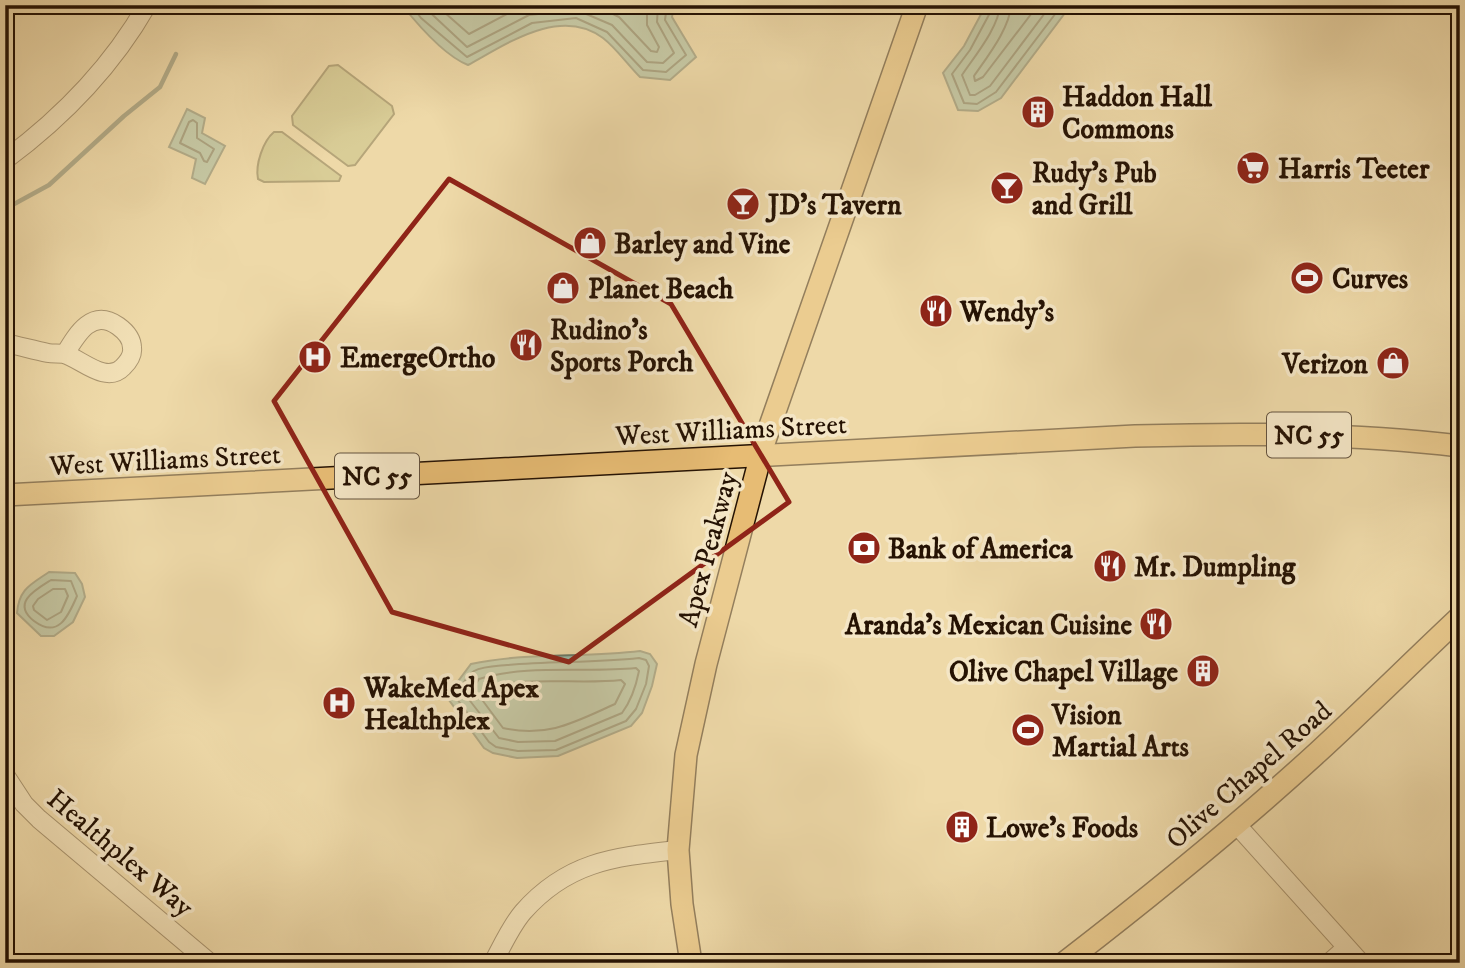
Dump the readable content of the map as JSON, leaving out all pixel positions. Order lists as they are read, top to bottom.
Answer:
{
  "streets": {
    "main road": [
      "West Williams Street",
      "NC 55",
      "Apex Peakway",
      "Olive Chapel Road"
    ],
    "street": ["Healthplex Way"]
  },
  "crossings": [
    ["West Williams Street", "Apex Peakway"]
  ],
  "places": {
    "building": ["Haddon Hall Commons", "Olive Chapel Village", "Lowe's Foods"],
    "supermarket": ["Harris Teeter"],
    "bar": ["Rudy's Pub and Grill", "JD's Tavern"],
    "shop": ["Barley and Vine", "Planet Beach", "Verizon"],
    "sports": ["Curves", "Vision Martial Arts"],
    "restaurant": [
      "Wendy's",
      "Rudino's Sports Porch",
      "Mr. Dumpling",
      "Aranda's Mexican Cuisine"
    ],
    "hospital": ["EmergeOrtho", "WakeMed Apex Healthplex"],
    "bank": ["Bank of America"]
  }
}
